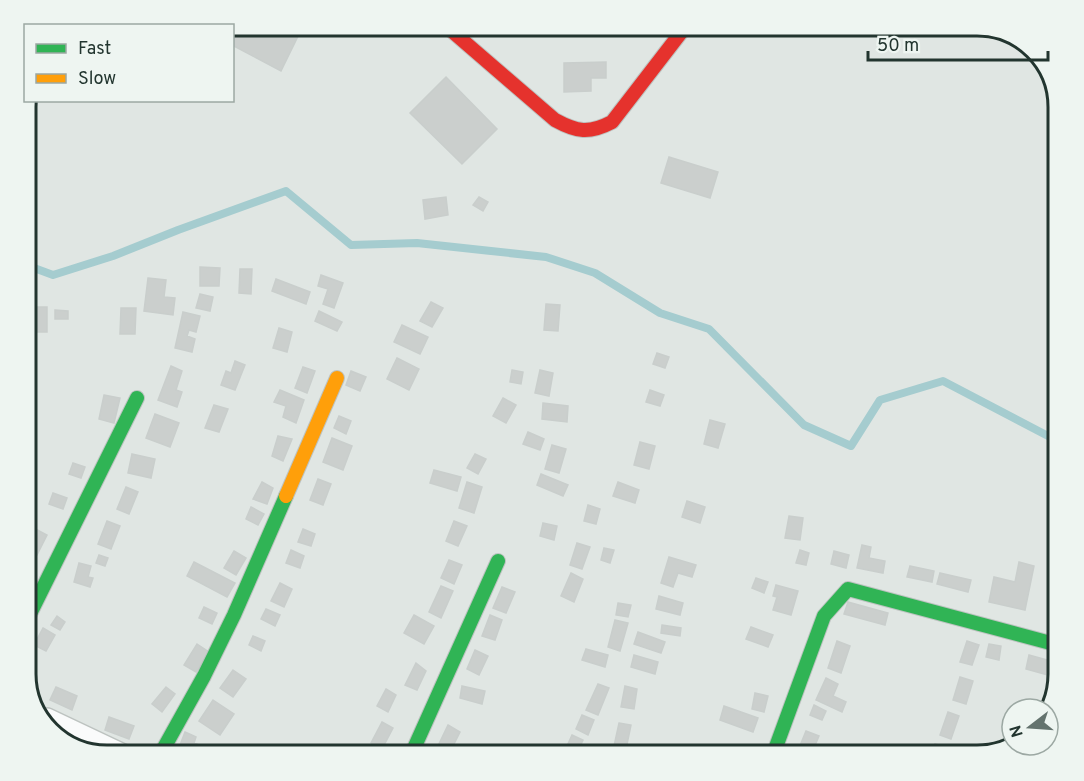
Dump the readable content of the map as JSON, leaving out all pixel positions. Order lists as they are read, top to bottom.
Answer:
{
  "legend": ["Fast", "Slow"],
  "scale_bar": "50 m",
  "north": "left"
}
